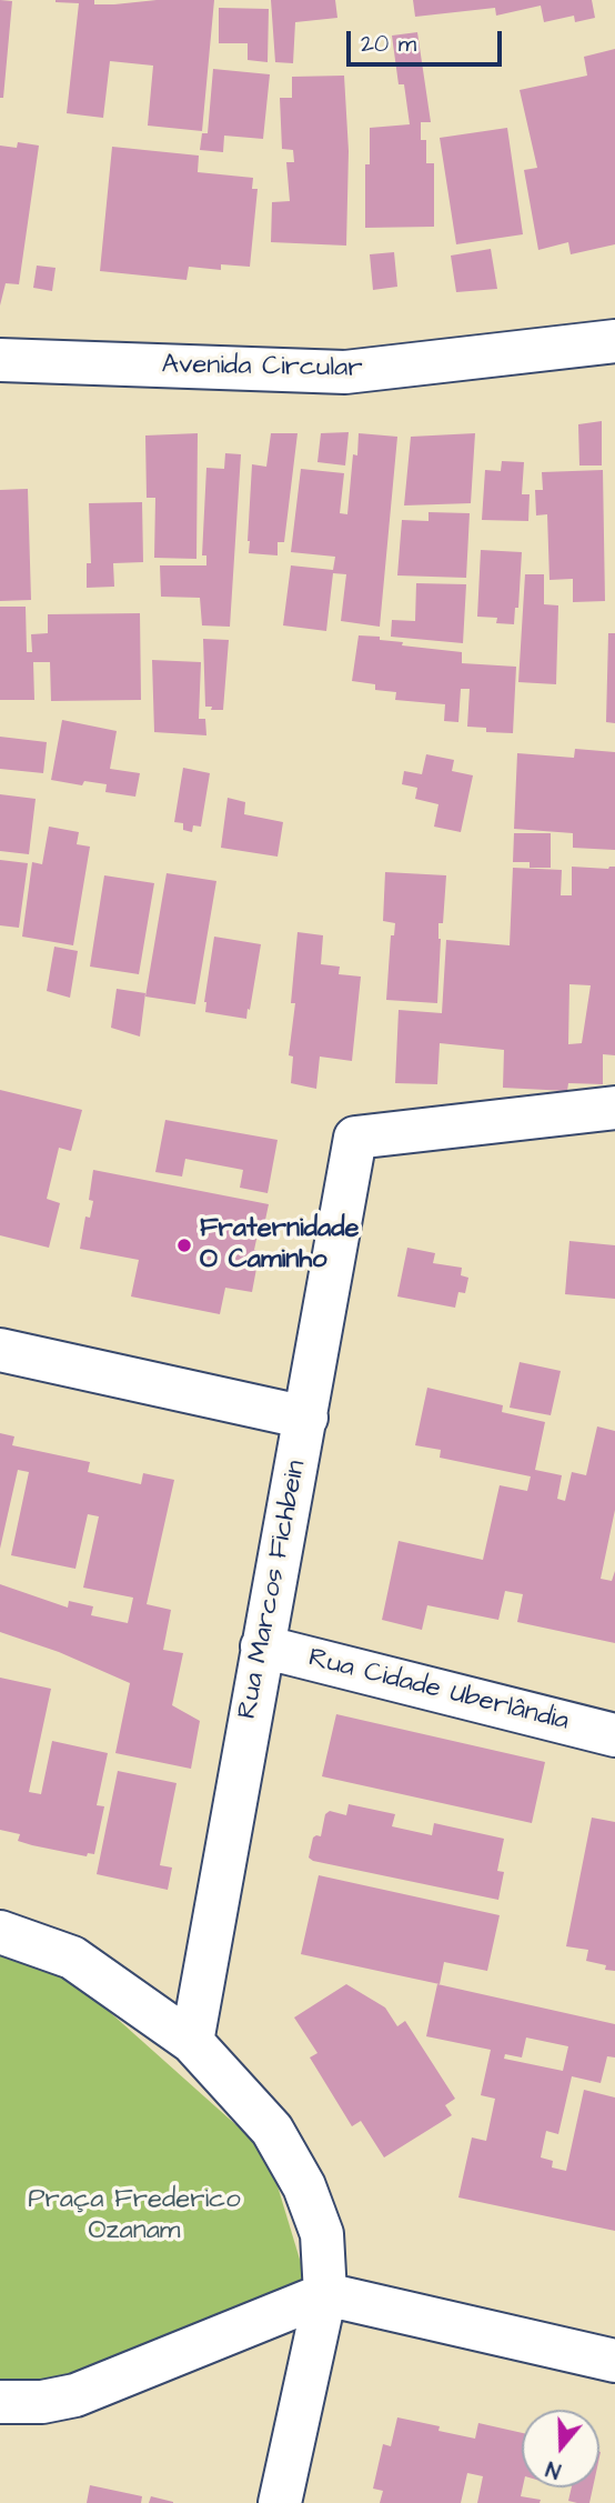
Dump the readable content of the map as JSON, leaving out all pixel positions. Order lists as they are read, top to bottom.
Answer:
{
  "streets": {
    "street": ["Avenida Circular", "Rua Marcos Fichbein", "Rua Cidade Uberlândia"]
  },
  "crossings": [
    ["Rua Marcos Fichbein", "Rua Cidade Uberlândia"]
  ],
  "parks": ["Praça Frederico Ozanam"],
  "places": ["Fraternidade O Caminho"],
  "scale_bar": "20 m",
  "north": "bottom"
}
